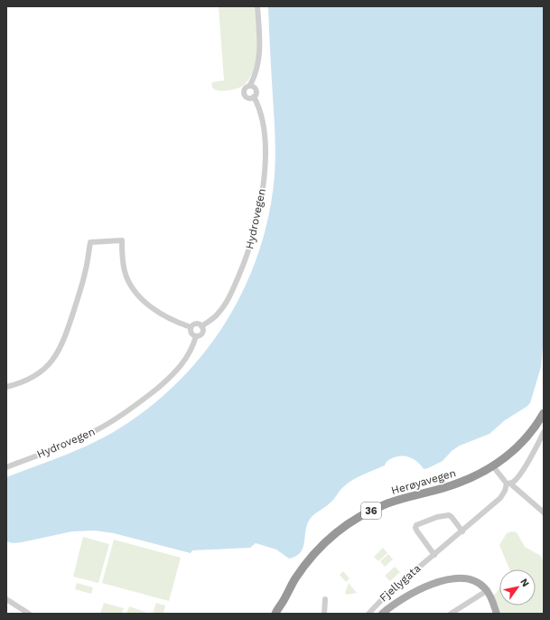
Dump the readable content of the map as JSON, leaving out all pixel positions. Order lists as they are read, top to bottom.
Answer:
{
  "streets": {
    "highway": ["Herøyavegen", "36"],
    "street": ["Hydrovegen", "Fjellygata"]
  },
  "north": "top right"
}
